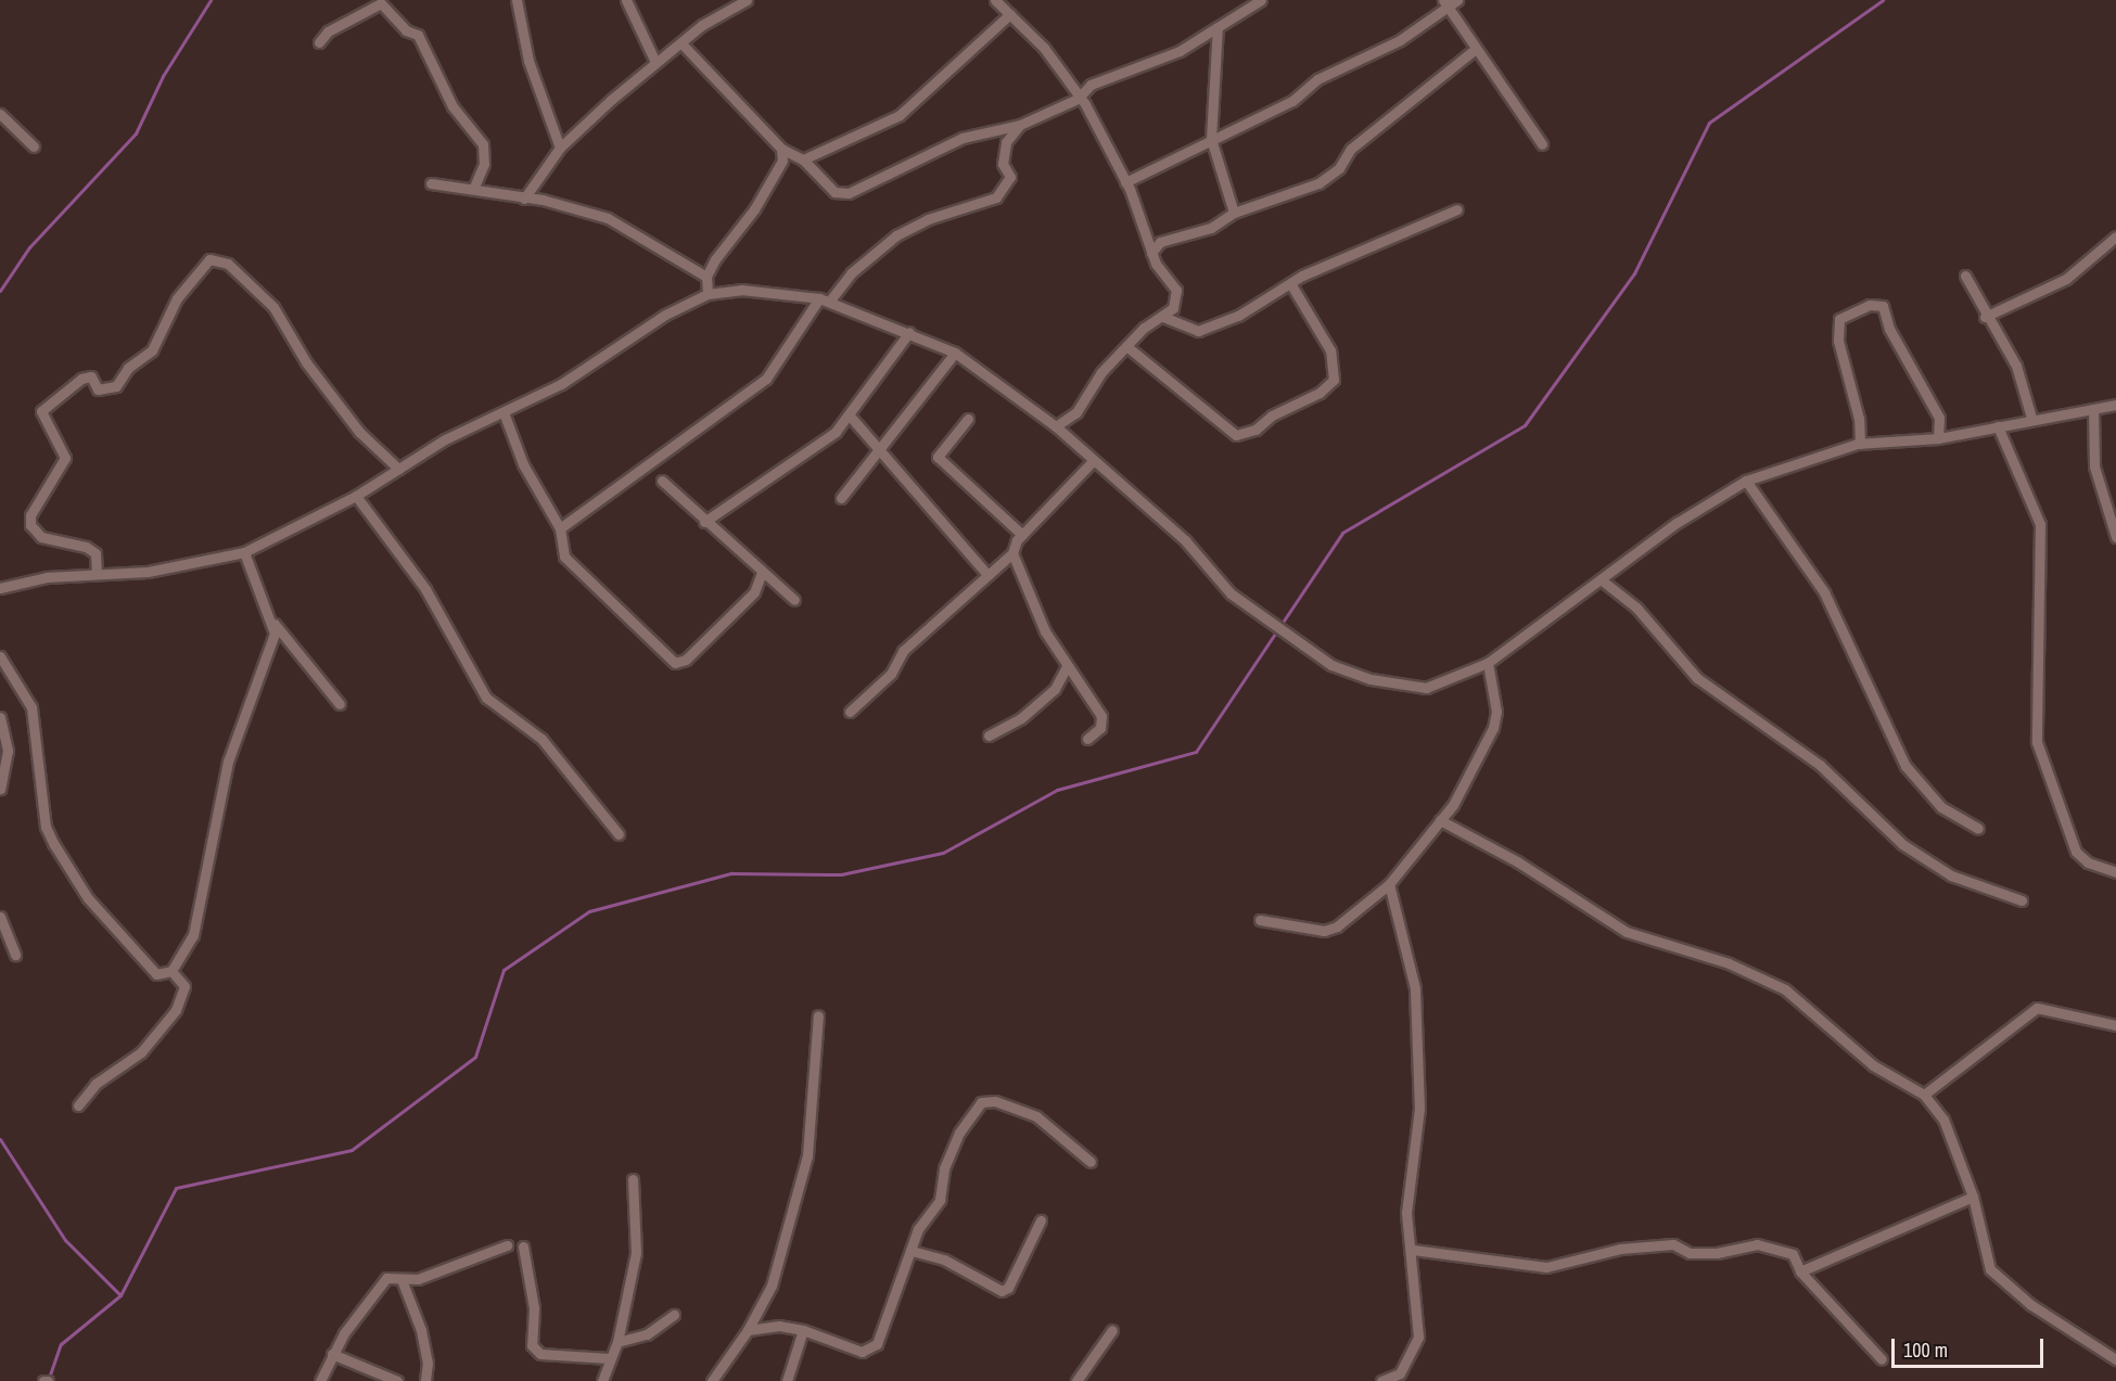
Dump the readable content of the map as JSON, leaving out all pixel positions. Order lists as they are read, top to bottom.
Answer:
{
  "scale_bar": "100 m"
}
